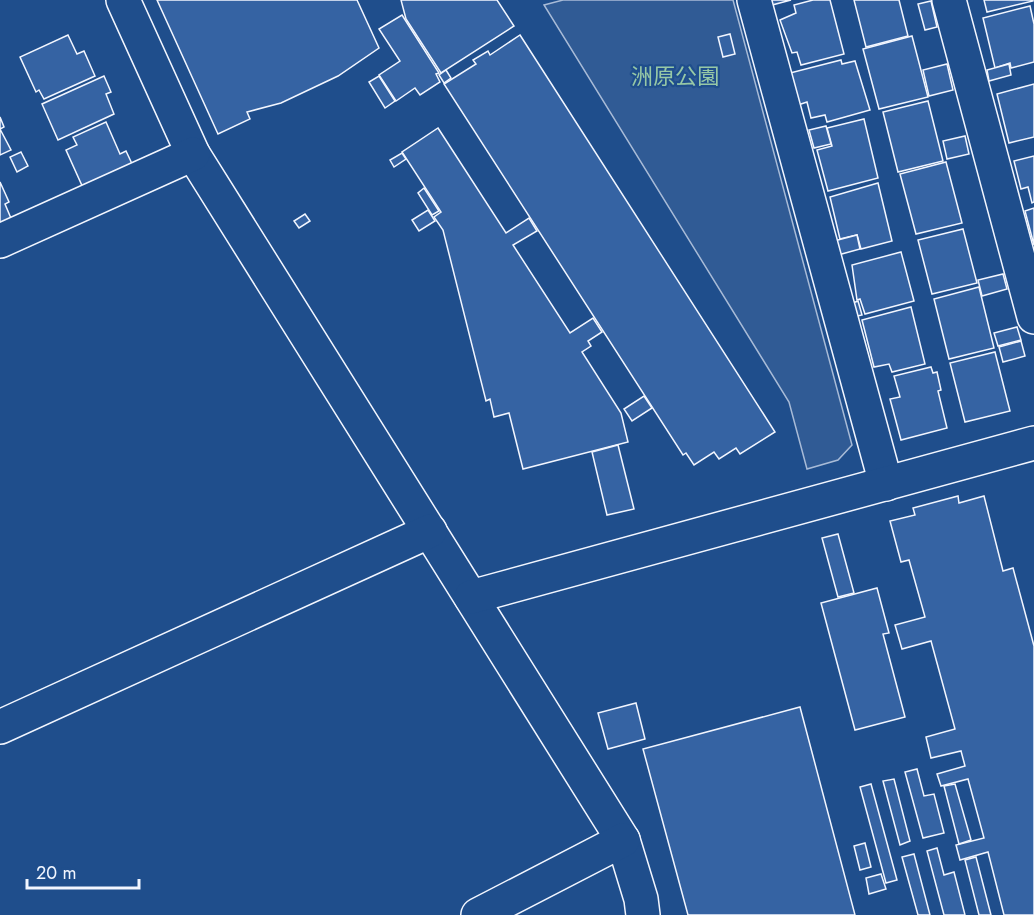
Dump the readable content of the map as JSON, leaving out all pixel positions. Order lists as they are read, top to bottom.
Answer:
{
  "parks": ["洲原公園"],
  "scale_bar": "20 m"
}
